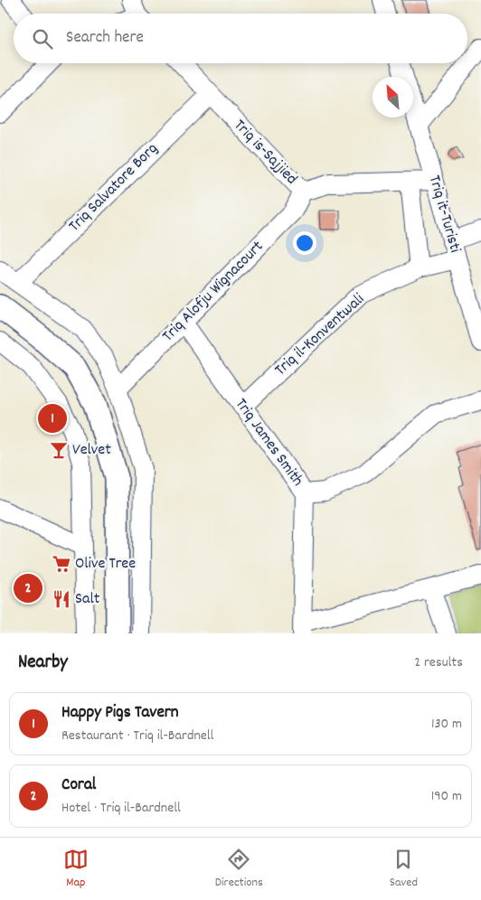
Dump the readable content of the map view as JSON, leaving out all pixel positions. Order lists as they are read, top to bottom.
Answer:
{
  "streets": {
    "street": [
      "Triq is-Sajjied",
      "Triq Salvatore Borg",
      "Triq it-Turisti",
      "Triq Alofju Wignacourt",
      "Triq il-Konventwali",
      "Triq James Smith"
    ]
  },
  "crossings": [
    ["Triq is-Sajjied", "Triq Salvatore Borg"],
    ["Triq is-Sajjied", "Triq it-Turisti"],
    ["Triq is-Sajjied", "Triq Alofju Wignacourt"],
    ["Triq it-Turisti", "Triq il-Konventwali"],
    ["Triq Alofju Wignacourt", "Triq James Smith"],
    ["Triq il-Konventwali", "Triq James Smith"]
  ],
  "places": {
    "bar": ["Velvet"],
    "supermarket": ["Olive Tree"],
    "restaurant": ["Salt"]
  },
  "north": "top left",
  "page": {
    "search": "Search here",
    "pins": ["1", "2"],
    "heading": ["Nearby", "2 results"],
    "list": [
      {
        "mark": "1",
        "name": "Happy Pigs Tavern",
        "note": "Restaurant · Triq il-Bardnell",
        "value": "130 m"
      },
      {
        "mark": "2",
        "name": "Coral",
        "note": "Hotel · Triq il-Bardnell",
        "value": "190 m"
      }
    ],
    "nav": ["Map", "Directions", "Saved"]
  }
}
